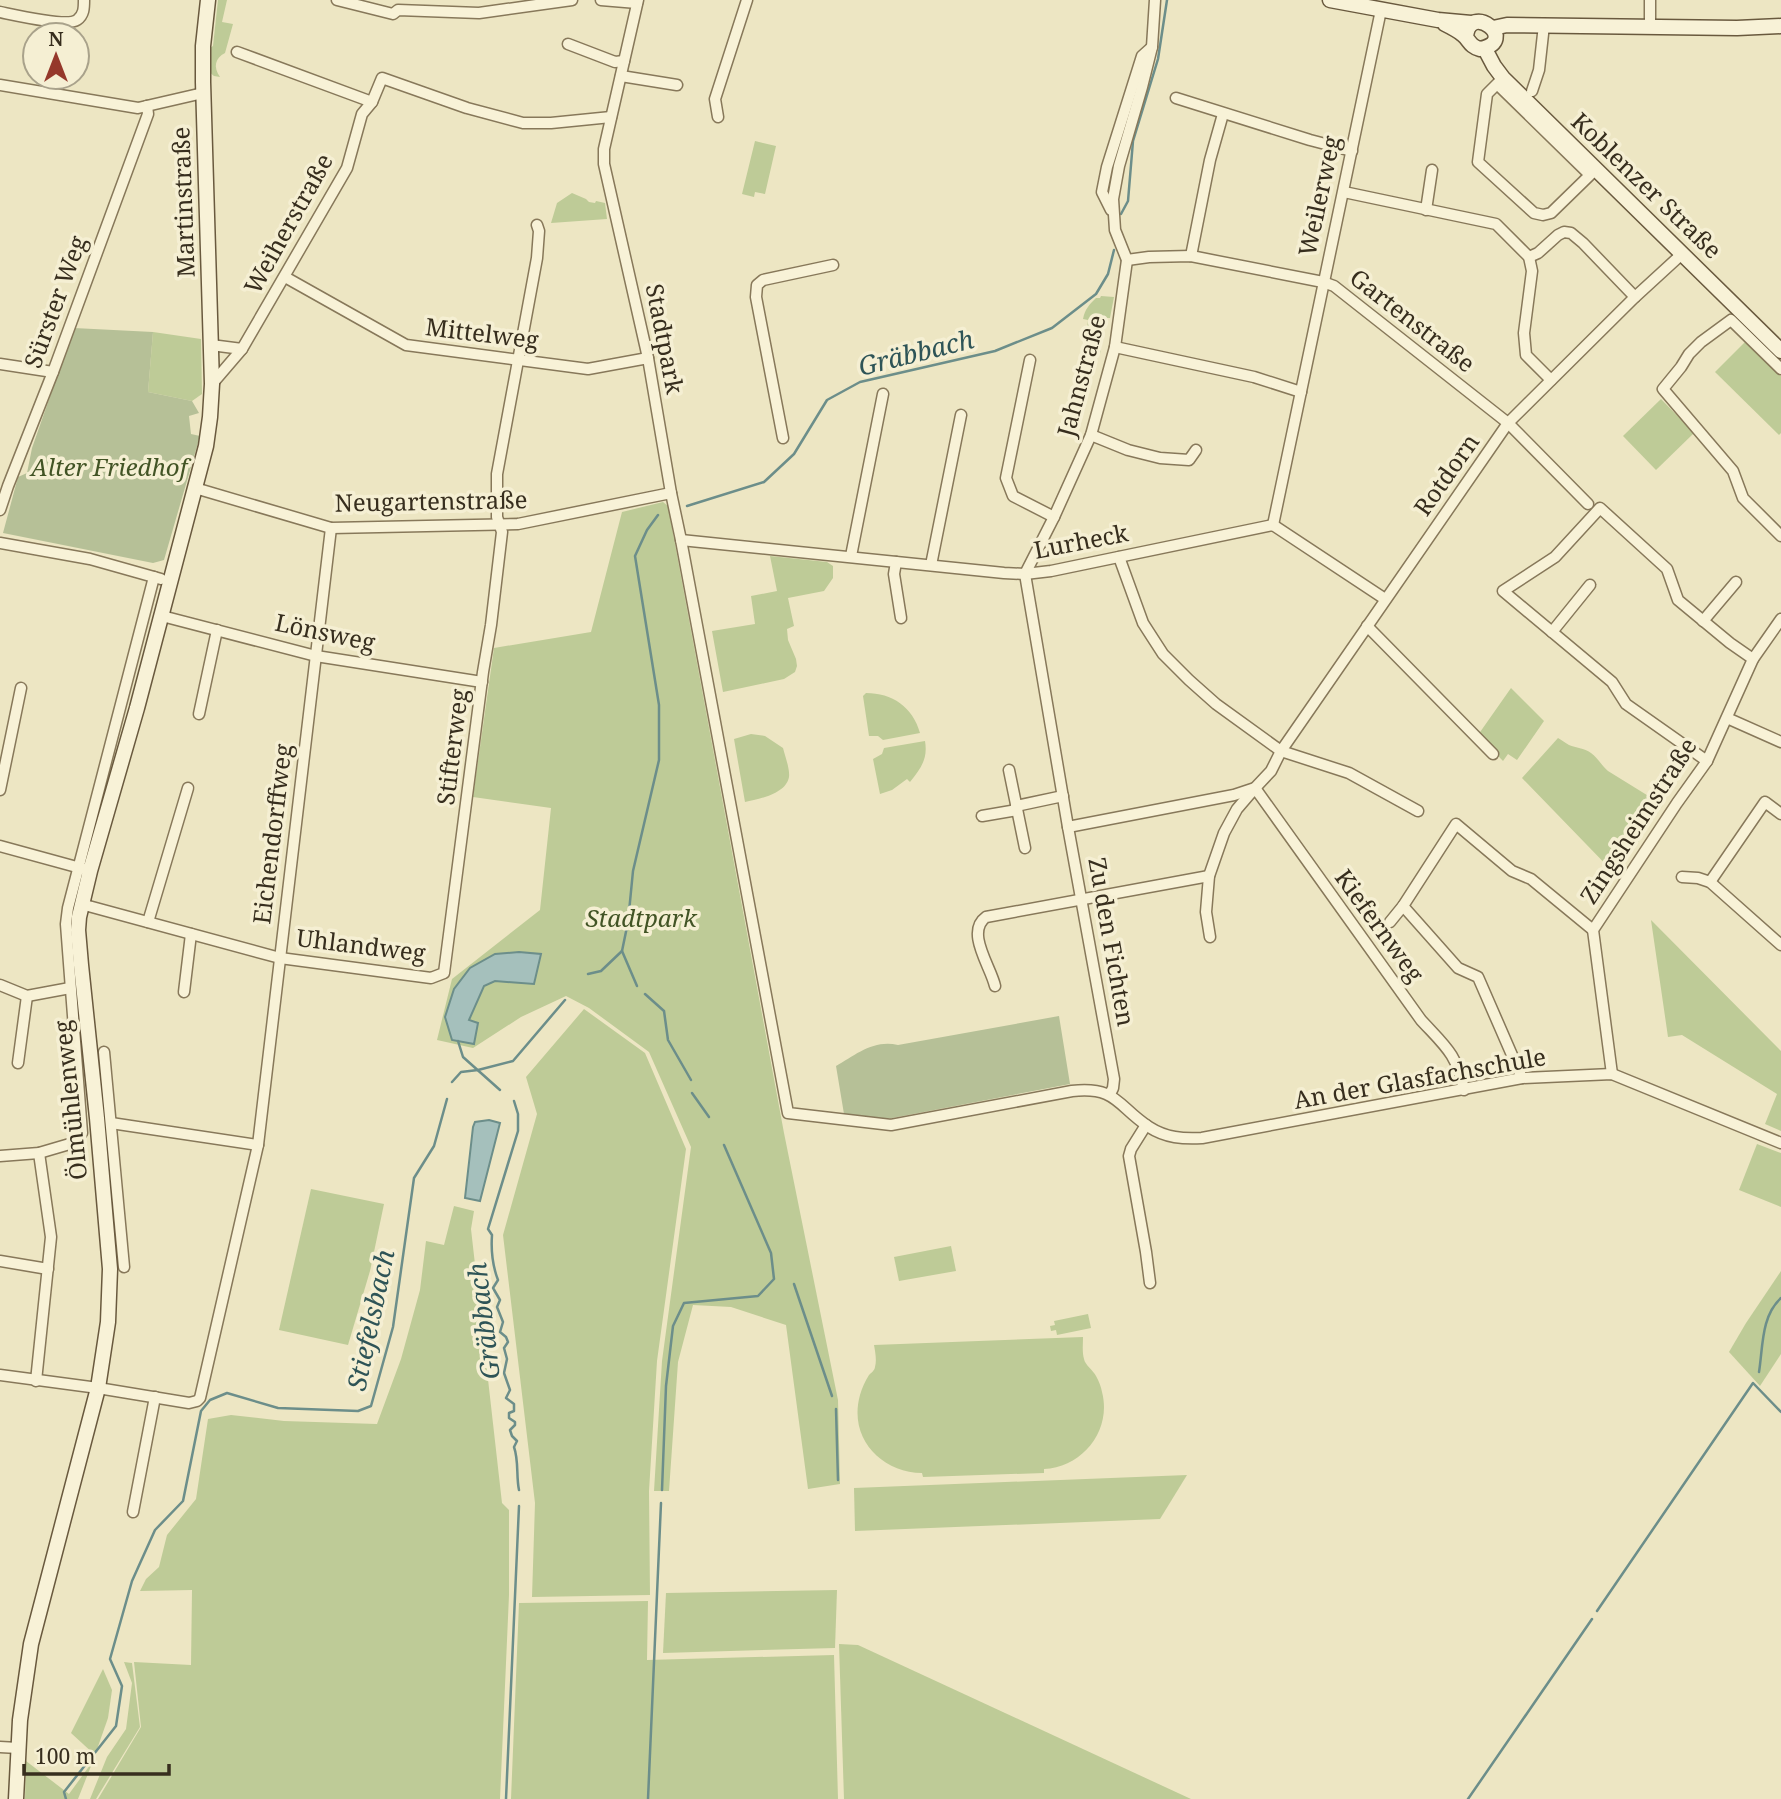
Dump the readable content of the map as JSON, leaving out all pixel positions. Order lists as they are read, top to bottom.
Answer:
{
  "streets": {
    "main road": ["Koblenzer Straße", "Martinstraße", "Ölmühlenweg"],
    "street": [
      "Weilerweg",
      "Weiherstraße",
      "Sürster Weg",
      "Gartenstraße",
      "Mittelweg",
      "Stadtpark",
      "Jahnstraße",
      "Rotdorn",
      "Neugartenstraße",
      "Lurheck",
      "Lönsweg",
      "Stifterweg",
      "Zingsheimstraße",
      "Eichendorffweg",
      "Kiefernweg",
      "Zu den Fichten",
      "Uhlandweg",
      "An der Glasfachschule"
    ]
  },
  "crossings": [
    ["Koblenzer Straße", "Rotdorn"],
    ["Weilerweg", "Gartenstraße"],
    ["Weilerweg", "Lurheck"],
    ["Martinstraße", "Weiherstraße"],
    ["Martinstraße", "Ölmühlenweg"],
    ["Weiherstraße", "Mittelweg"],
    ["Weiherstraße", "Stadtpark"],
    ["Gartenstraße", "Jahnstraße"],
    ["Gartenstraße", "Rotdorn"],
    ["Mittelweg", "Stadtpark"],
    ["Mittelweg", "Stifterweg"],
    ["Stadtpark", "Neugartenstraße"],
    ["Stadtpark", "Lurheck"],
    ["Stadtpark", "Zu den Fichten"],
    ["Stadtpark", "An der Glasfachschule"],
    ["Jahnstraße", "Lurheck"],
    ["Jahnstraße", "Zu den Fichten"],
    ["Rotdorn", "Kiefernweg"],
    ["Neugartenstraße", "Stifterweg"],
    ["Neugartenstraße", "Eichendorffweg"],
    ["Neugartenstraße", "Ölmühlenweg"],
    ["Lurheck", "Zu den Fichten"],
    ["Lönsweg", "Stifterweg"],
    ["Lönsweg", "Eichendorffweg"],
    ["Lönsweg", "Ölmühlenweg"],
    ["Stifterweg", "Uhlandweg"],
    ["Zingsheimstraße", "An der Glasfachschule"],
    ["Eichendorffweg", "Uhlandweg"],
    ["Kiefernweg", "An der Glasfachschule"],
    ["Zu den Fichten", "An der Glasfachschule"],
    ["Uhlandweg", "Ölmühlenweg"]
  ],
  "water": ["Gräbbach", "Stiefelsbach"],
  "parks": ["Alter Friedhof", "Stadtpark"],
  "scale_bar": "100 m",
  "north": "top"
}
